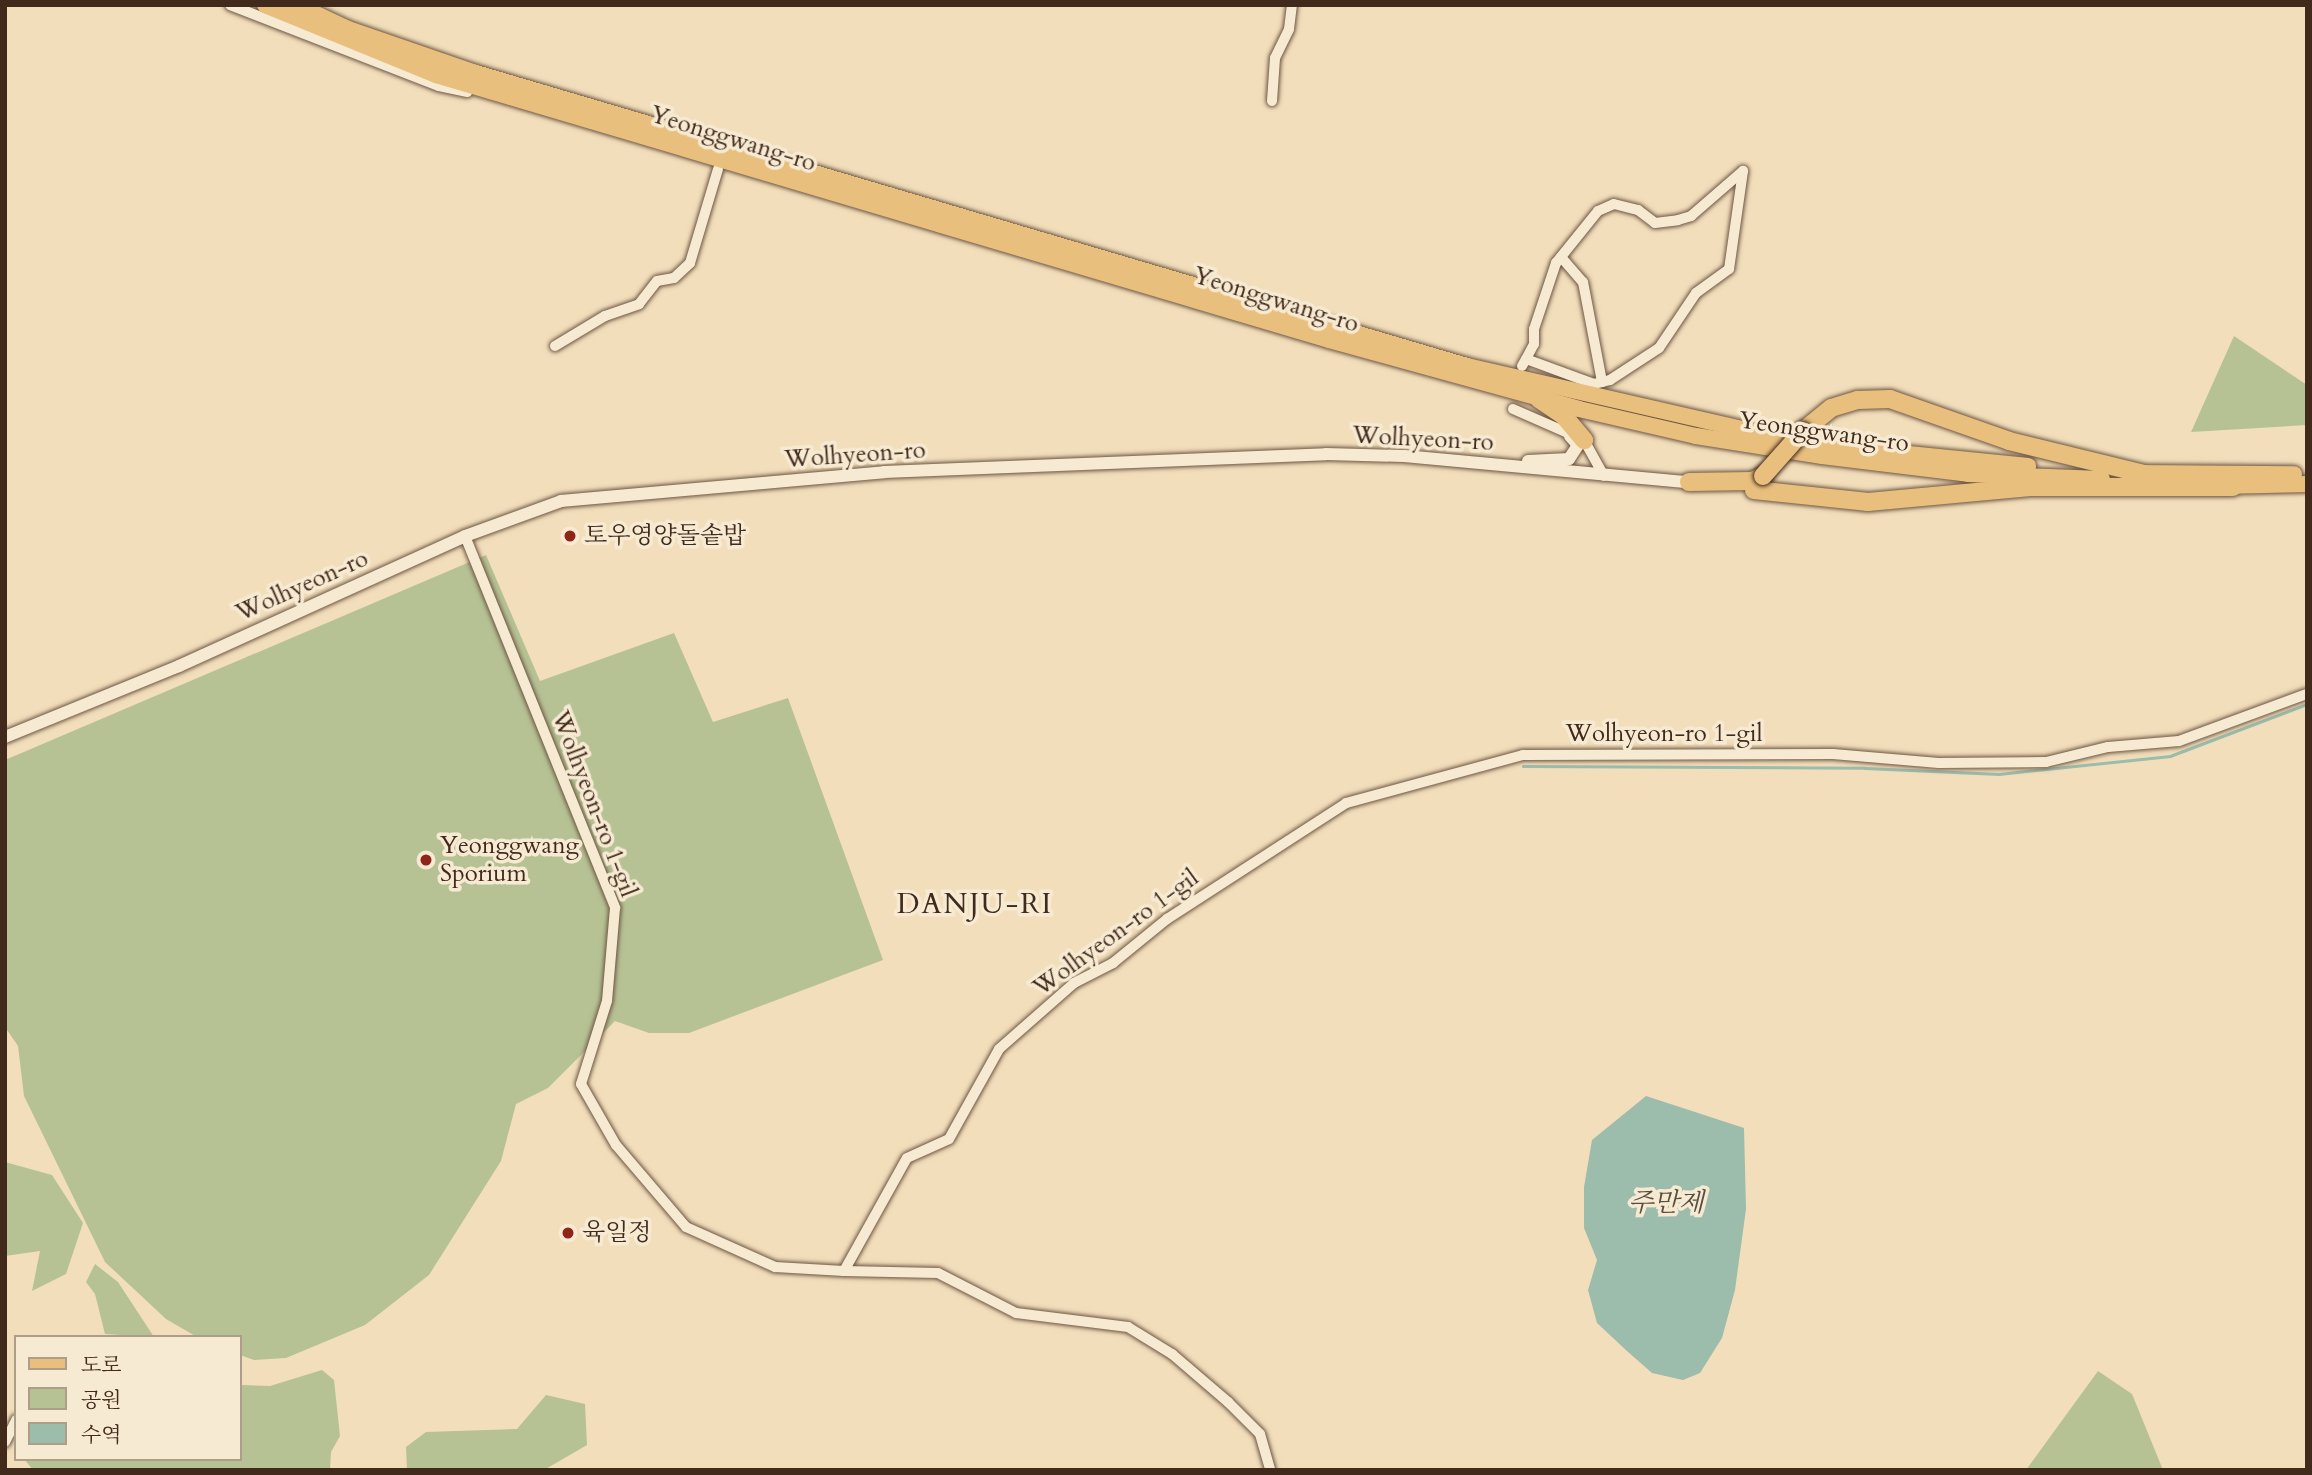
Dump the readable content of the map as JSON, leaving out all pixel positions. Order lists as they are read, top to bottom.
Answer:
{
  "streets": {
    "main road": ["Yeonggwang-ro"],
    "street": ["Wolhyeon-ro", "Wolhyeon-ro 1-gil"]
  },
  "crossings": [
    ["Wolhyeon-ro", "Wolhyeon-ro 1-gil"]
  ],
  "districts": ["DANJU-RI"],
  "water": ["주만제"],
  "places": ["토우영양돌솥밥", "Yeonggwang Sporium", "육일정"],
  "legend": ["도로", "공원", "수역"]
}
